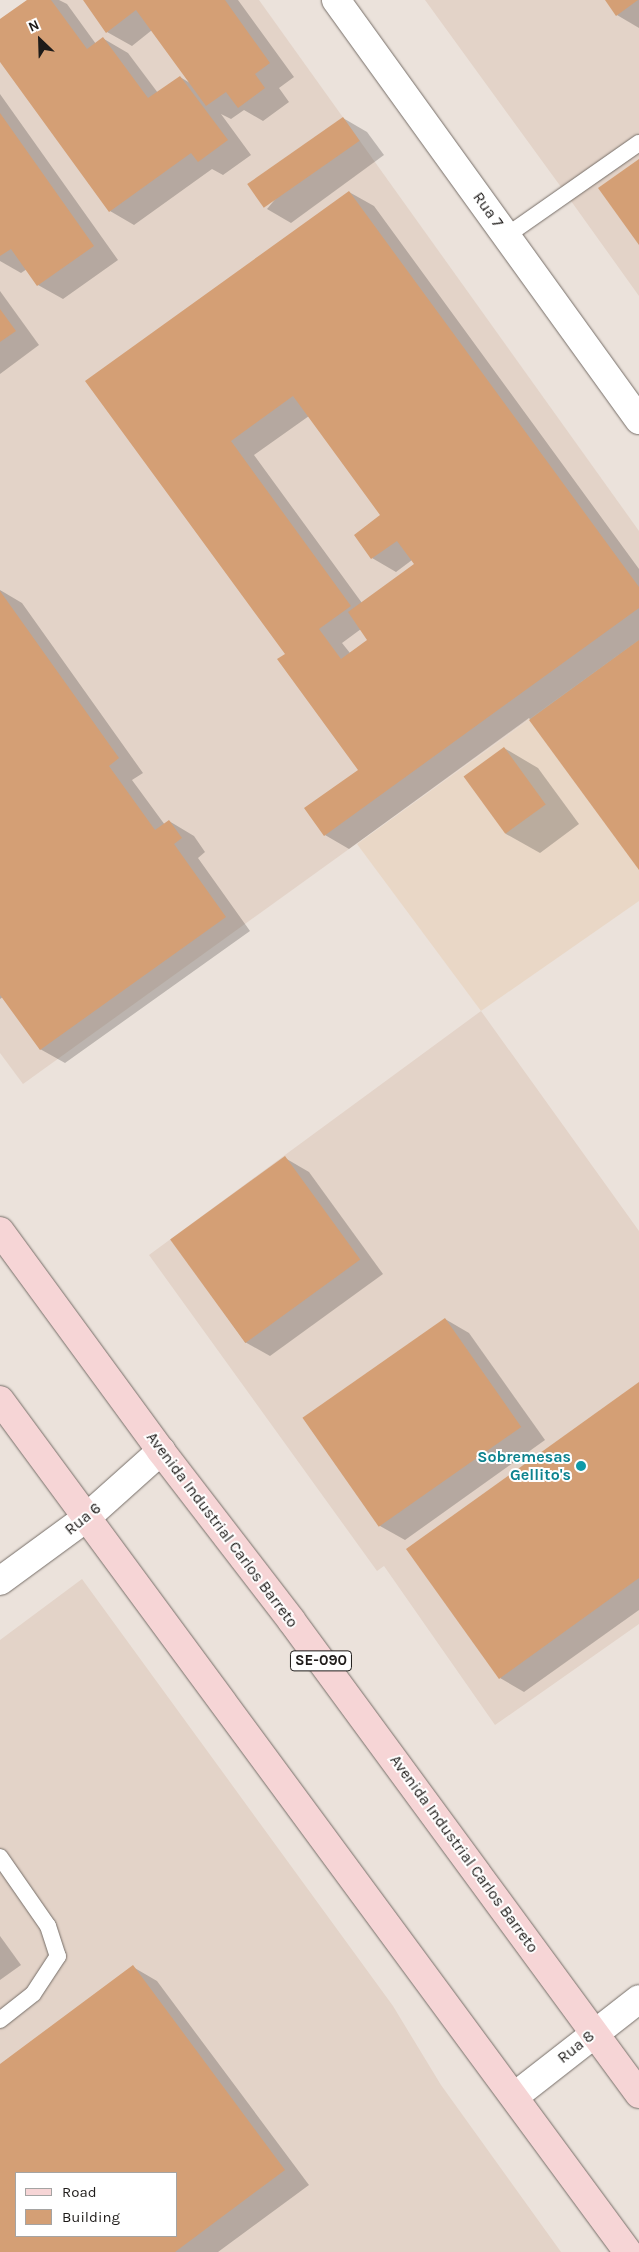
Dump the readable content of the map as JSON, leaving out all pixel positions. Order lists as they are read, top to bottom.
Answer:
{
  "streets": {
    "main road": ["Avenida Industrial Carlos Barreto", "SE-090"],
    "street": ["Rua 7", "Rua 6", "Rua 8"]
  },
  "crossings": [
    ["Rua 6", "Avenida Industrial Carlos Barreto"],
    ["Avenida Industrial Carlos Barreto", "Rua 8"]
  ],
  "places": ["Sobremesas Gellito's"],
  "legend": ["Road", "Building"],
  "north": "top left"
}
